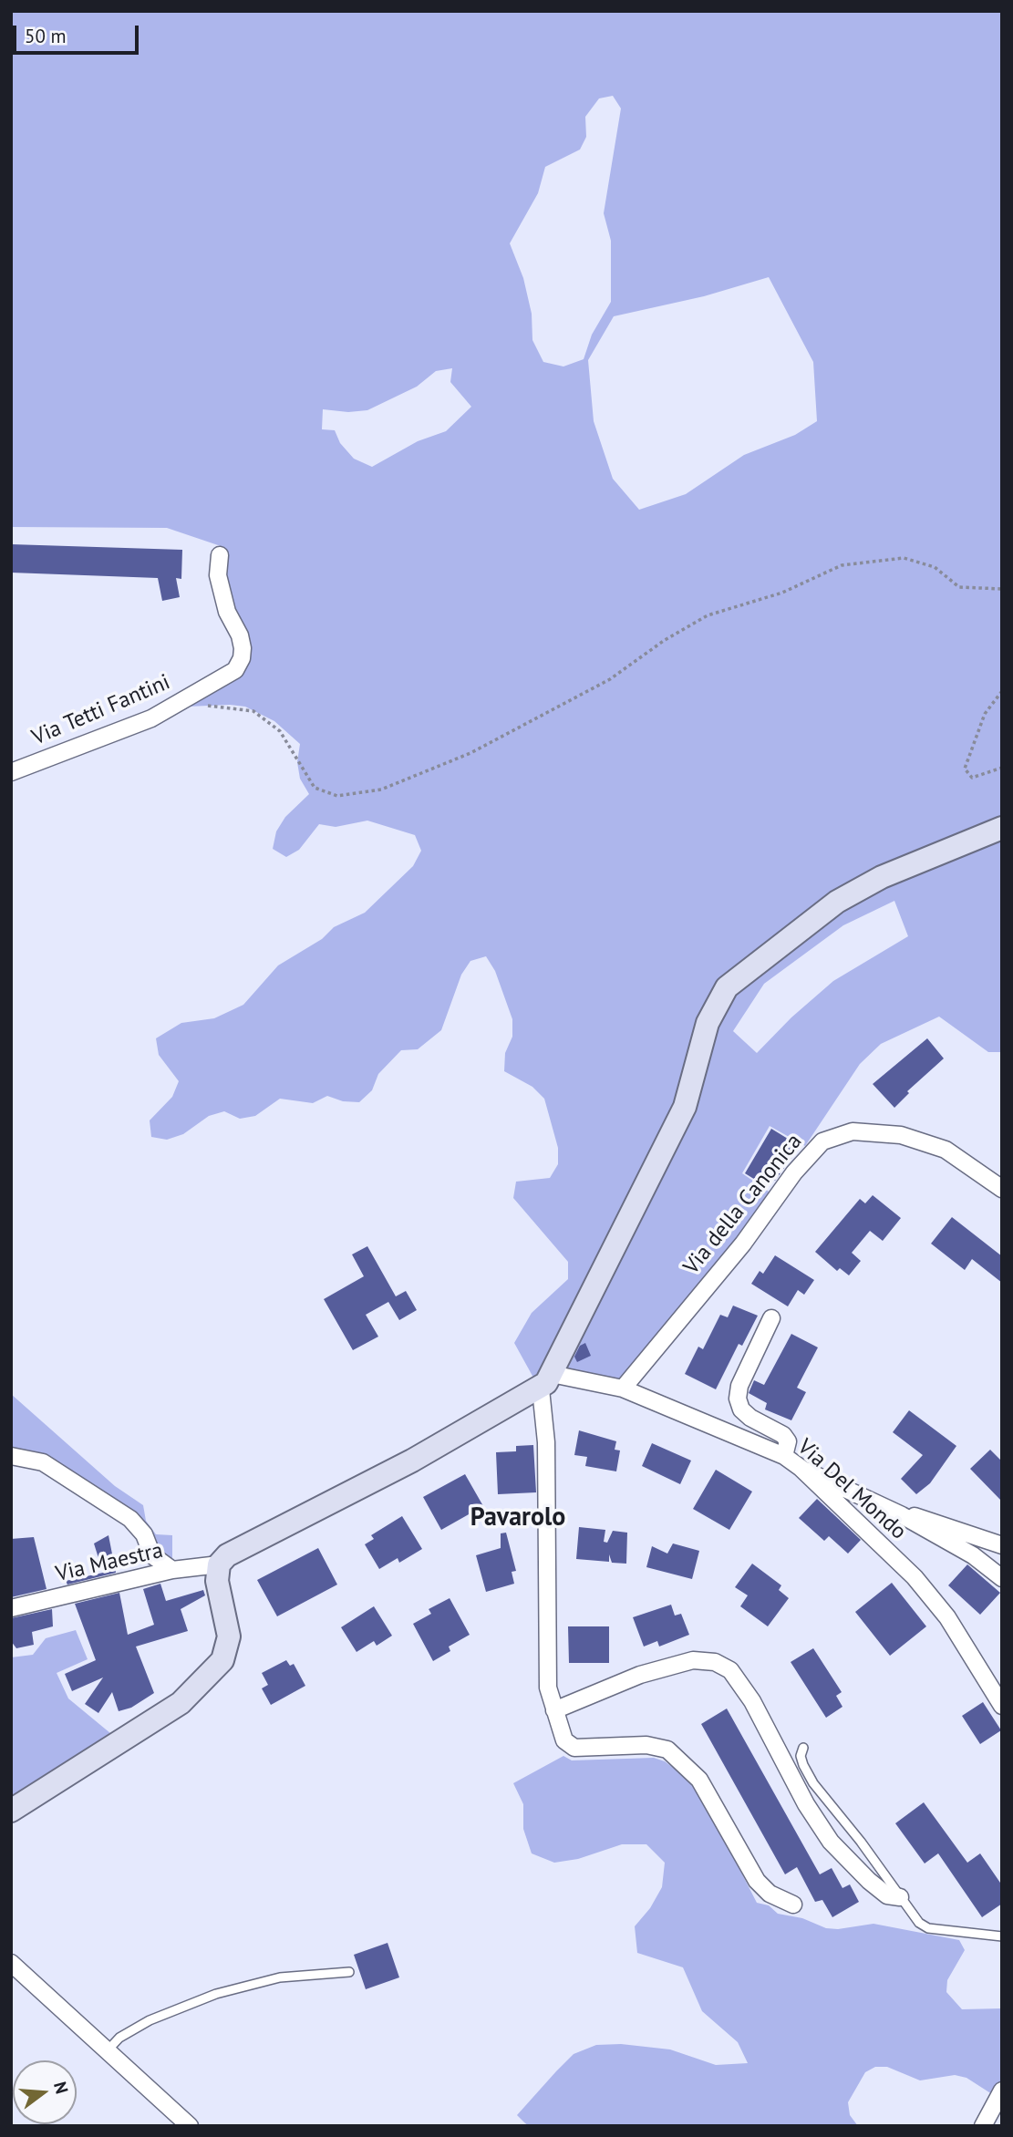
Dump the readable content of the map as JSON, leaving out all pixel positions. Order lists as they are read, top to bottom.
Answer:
{
  "streets": {
    "street": [
      "Via Tetti Fantini",
      "Via della Canonica",
      "Via Del Mondo",
      "Via Maestra"
    ]
  },
  "crossings": [
    ["Via della Canonica", "Via Del Mondo"]
  ],
  "districts": ["Pavarolo"],
  "scale_bar": "50 m",
  "north": "right"
}
